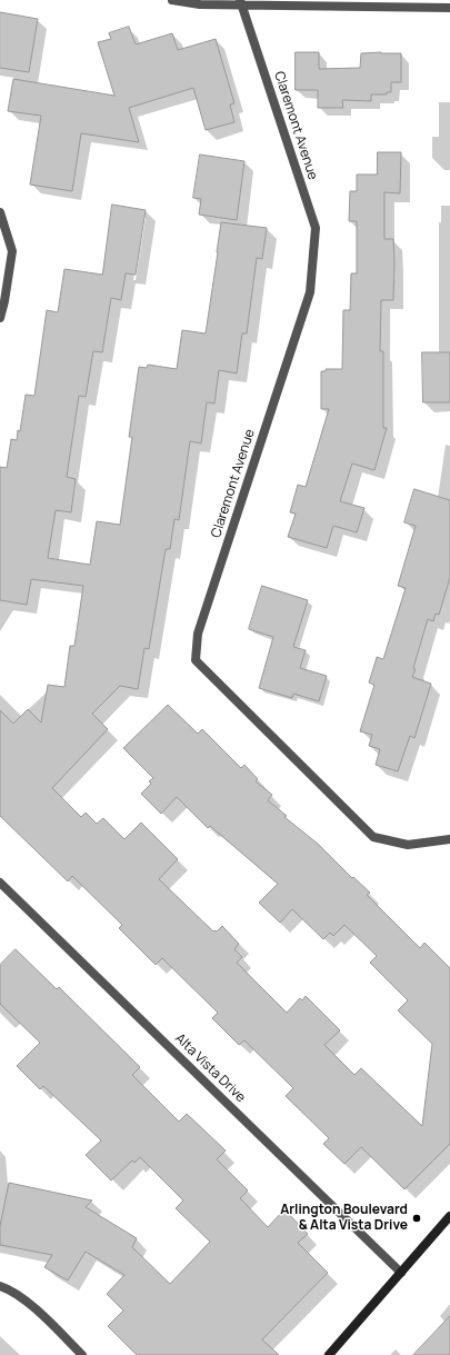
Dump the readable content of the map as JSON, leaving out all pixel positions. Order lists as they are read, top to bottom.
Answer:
{
  "streets": {
    "street": ["Claremont Avenue", "Alta Vista Drive"]
  },
  "places": ["Arlington Boulevard & Alta Vista Drive"]
}
